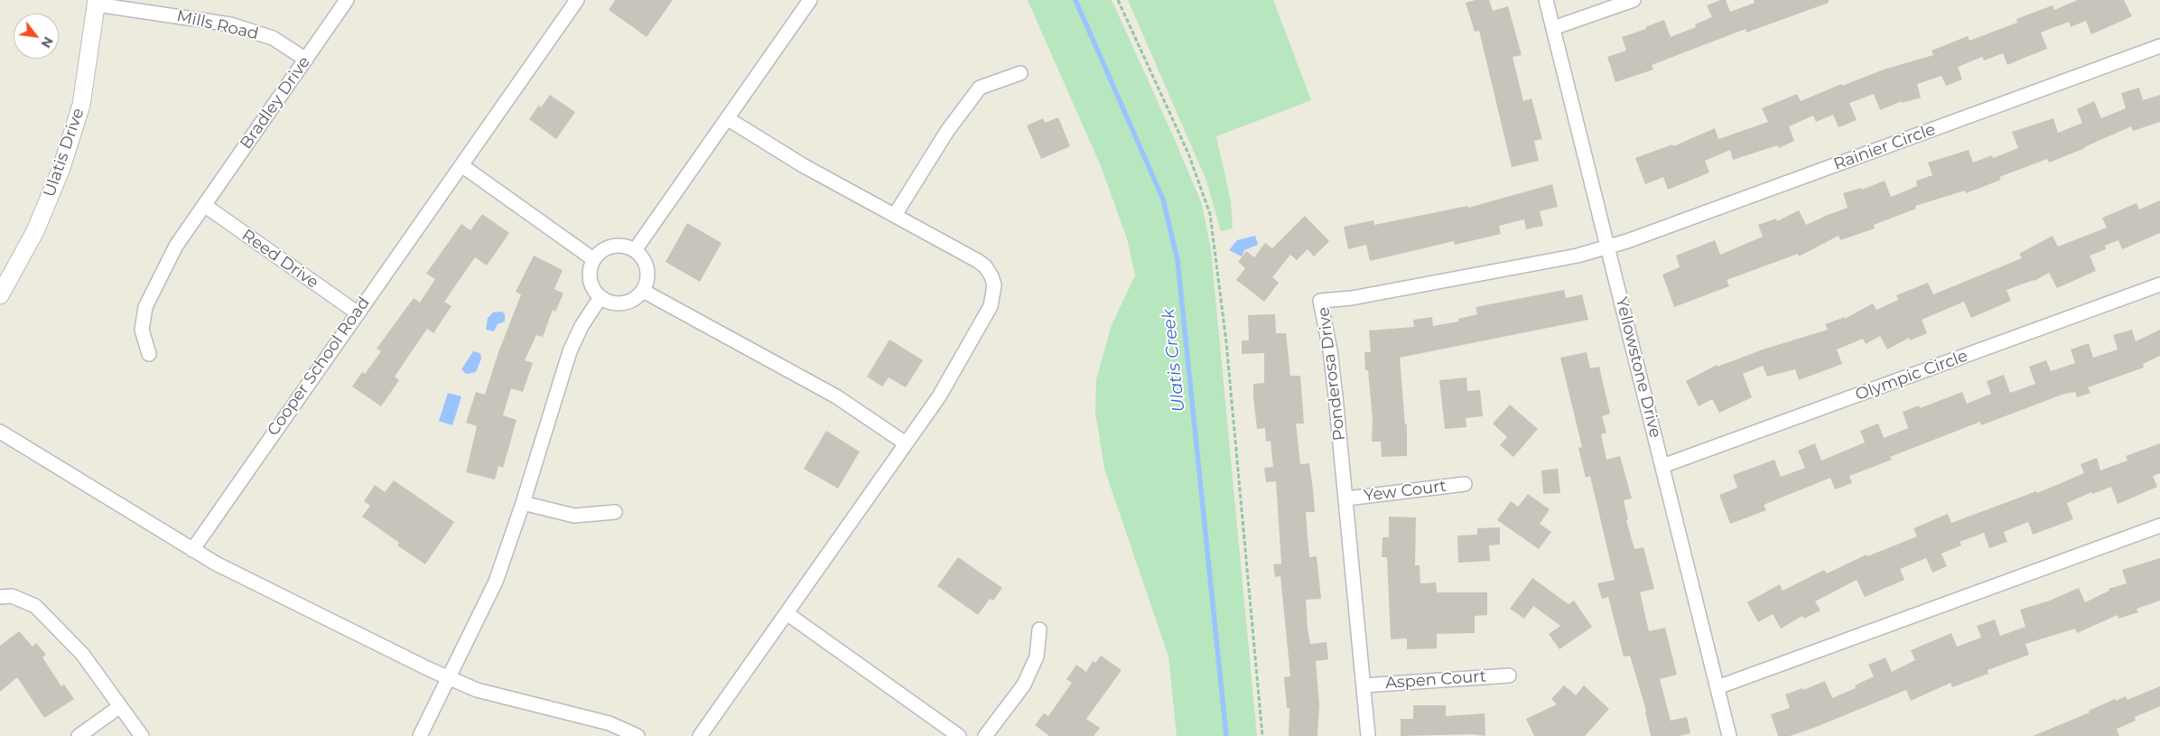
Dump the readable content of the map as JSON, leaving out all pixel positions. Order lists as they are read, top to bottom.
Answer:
{
  "streets": {
    "street": [
      "Mills Road",
      "Bradley Drive",
      "Rainier Circle",
      "Ulatis Drive",
      "Reed Drive",
      "Cooper School Road",
      "Yellowstone Drive",
      "Ponderosa Drive",
      "Olympic Circle",
      "Yew Court",
      "Aspen Court"
    ]
  },
  "crossings": [
    ["Mills Road", "Bradley Drive"],
    ["Mills Road", "Ulatis Drive"],
    ["Bradley Drive", "Reed Drive"],
    ["Rainier Circle", "Yellowstone Drive"],
    ["Rainier Circle", "Ponderosa Drive"],
    ["Reed Drive", "Cooper School Road"],
    ["Yellowstone Drive", "Ponderosa Drive"],
    ["Yellowstone Drive", "Olympic Circle"],
    ["Ponderosa Drive", "Yew Court"],
    ["Ponderosa Drive", "Aspen Court"]
  ],
  "water": ["Ulatis Creek"],
  "north": "bottom right"
}
